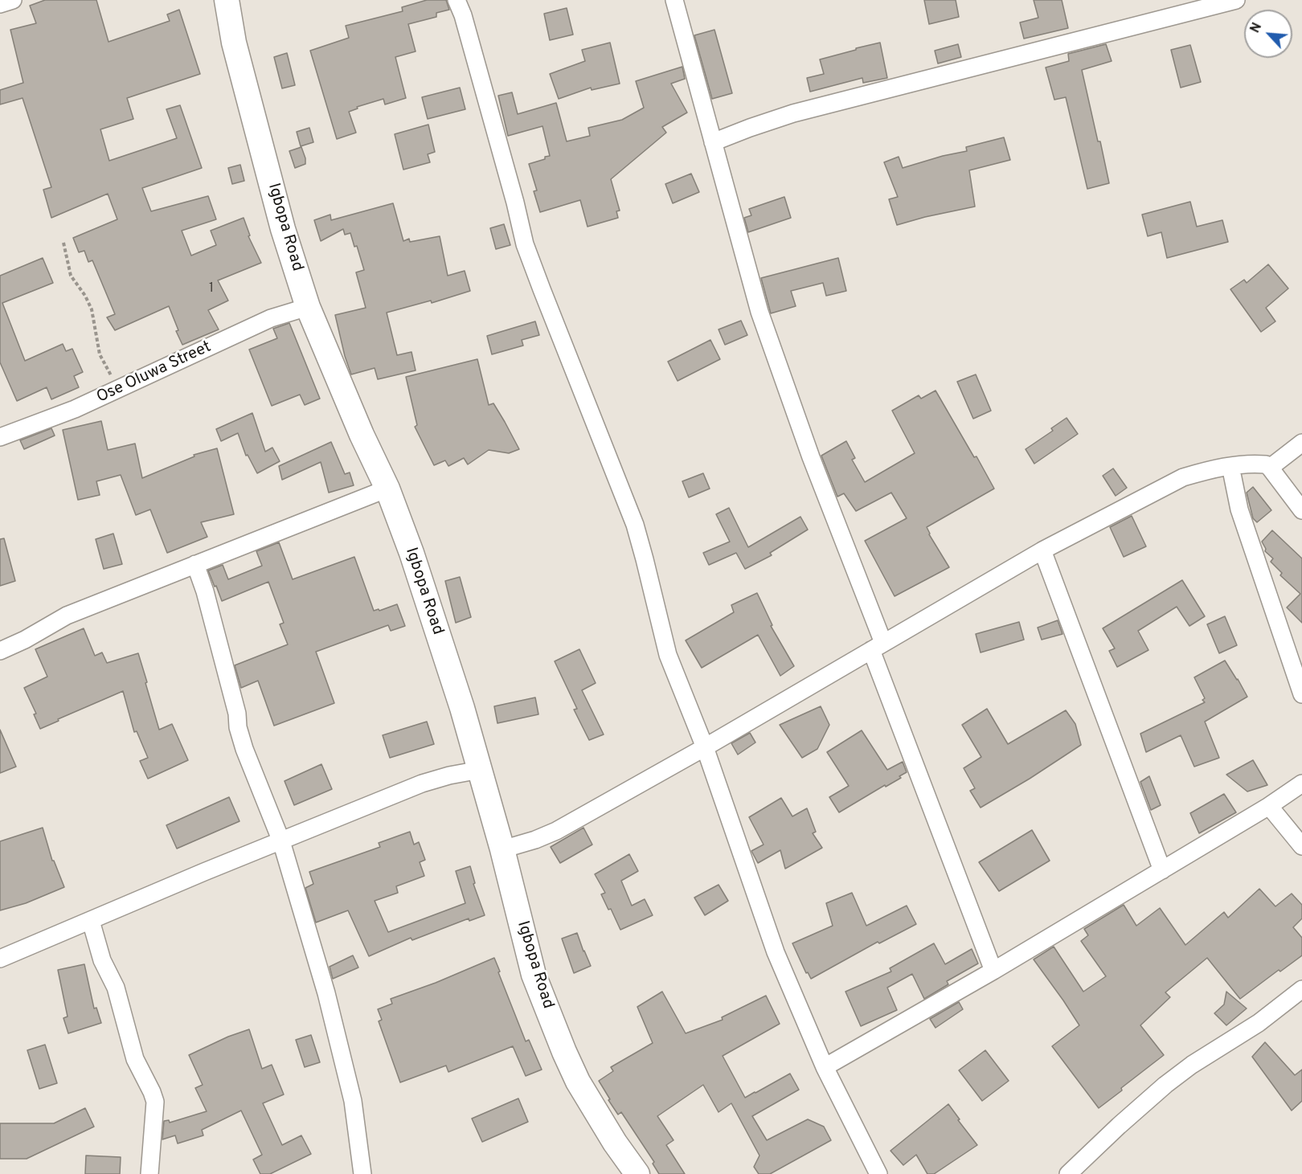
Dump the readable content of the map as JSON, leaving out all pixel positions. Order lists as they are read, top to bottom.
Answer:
{
  "streets": {
    "street": ["Igbopa Road", "Ose Oluwa Street"]
  },
  "crossings": [
    ["Igbopa Road", "Ose Oluwa Street"]
  ],
  "house_numbers": ["1"],
  "north": "top left"
}
